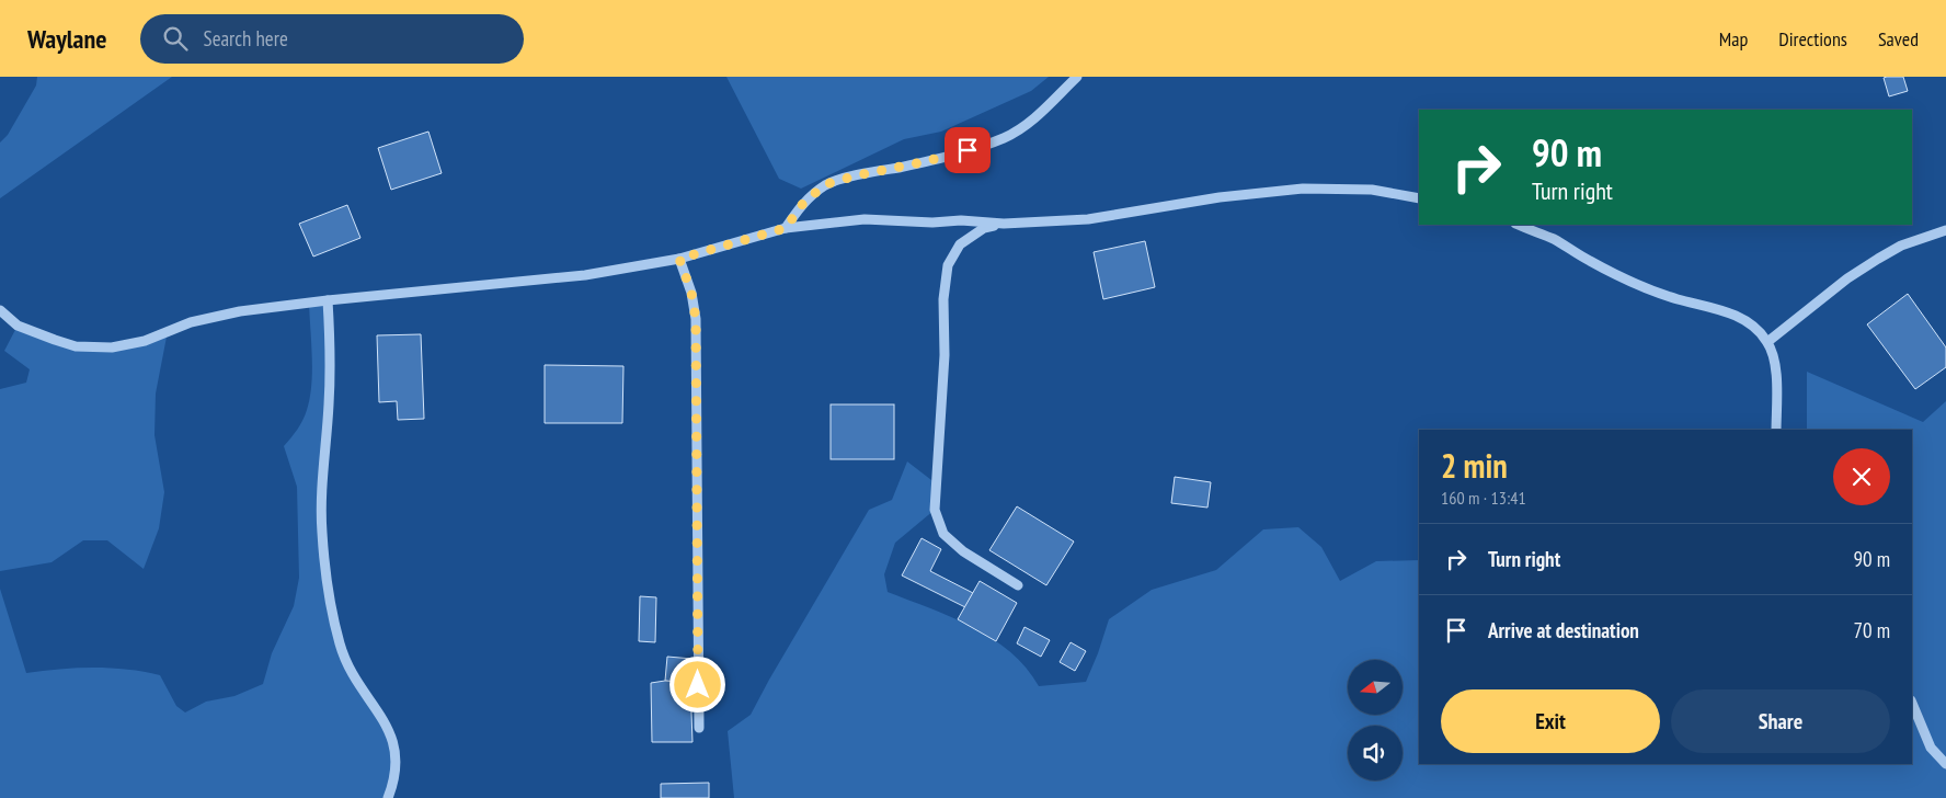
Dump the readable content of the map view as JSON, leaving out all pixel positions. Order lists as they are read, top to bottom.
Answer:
{
  "north": "left",
  "page": {
    "header": "Waylane",
    "search": "Search here",
    "nav": ["Map", "Directions", "Saved"],
    "turn": ["90 m", "Turn right"],
    "heading": ["2 min", "160 m · 13:41"],
    "list": [
      {
        "name": "Turn right",
        "value": "90 m"
      },
      {
        "name": "Arrive at destination",
        "value": "70 m"
      }
    ],
    "buttons": ["Exit", "Share"]
  }
}
